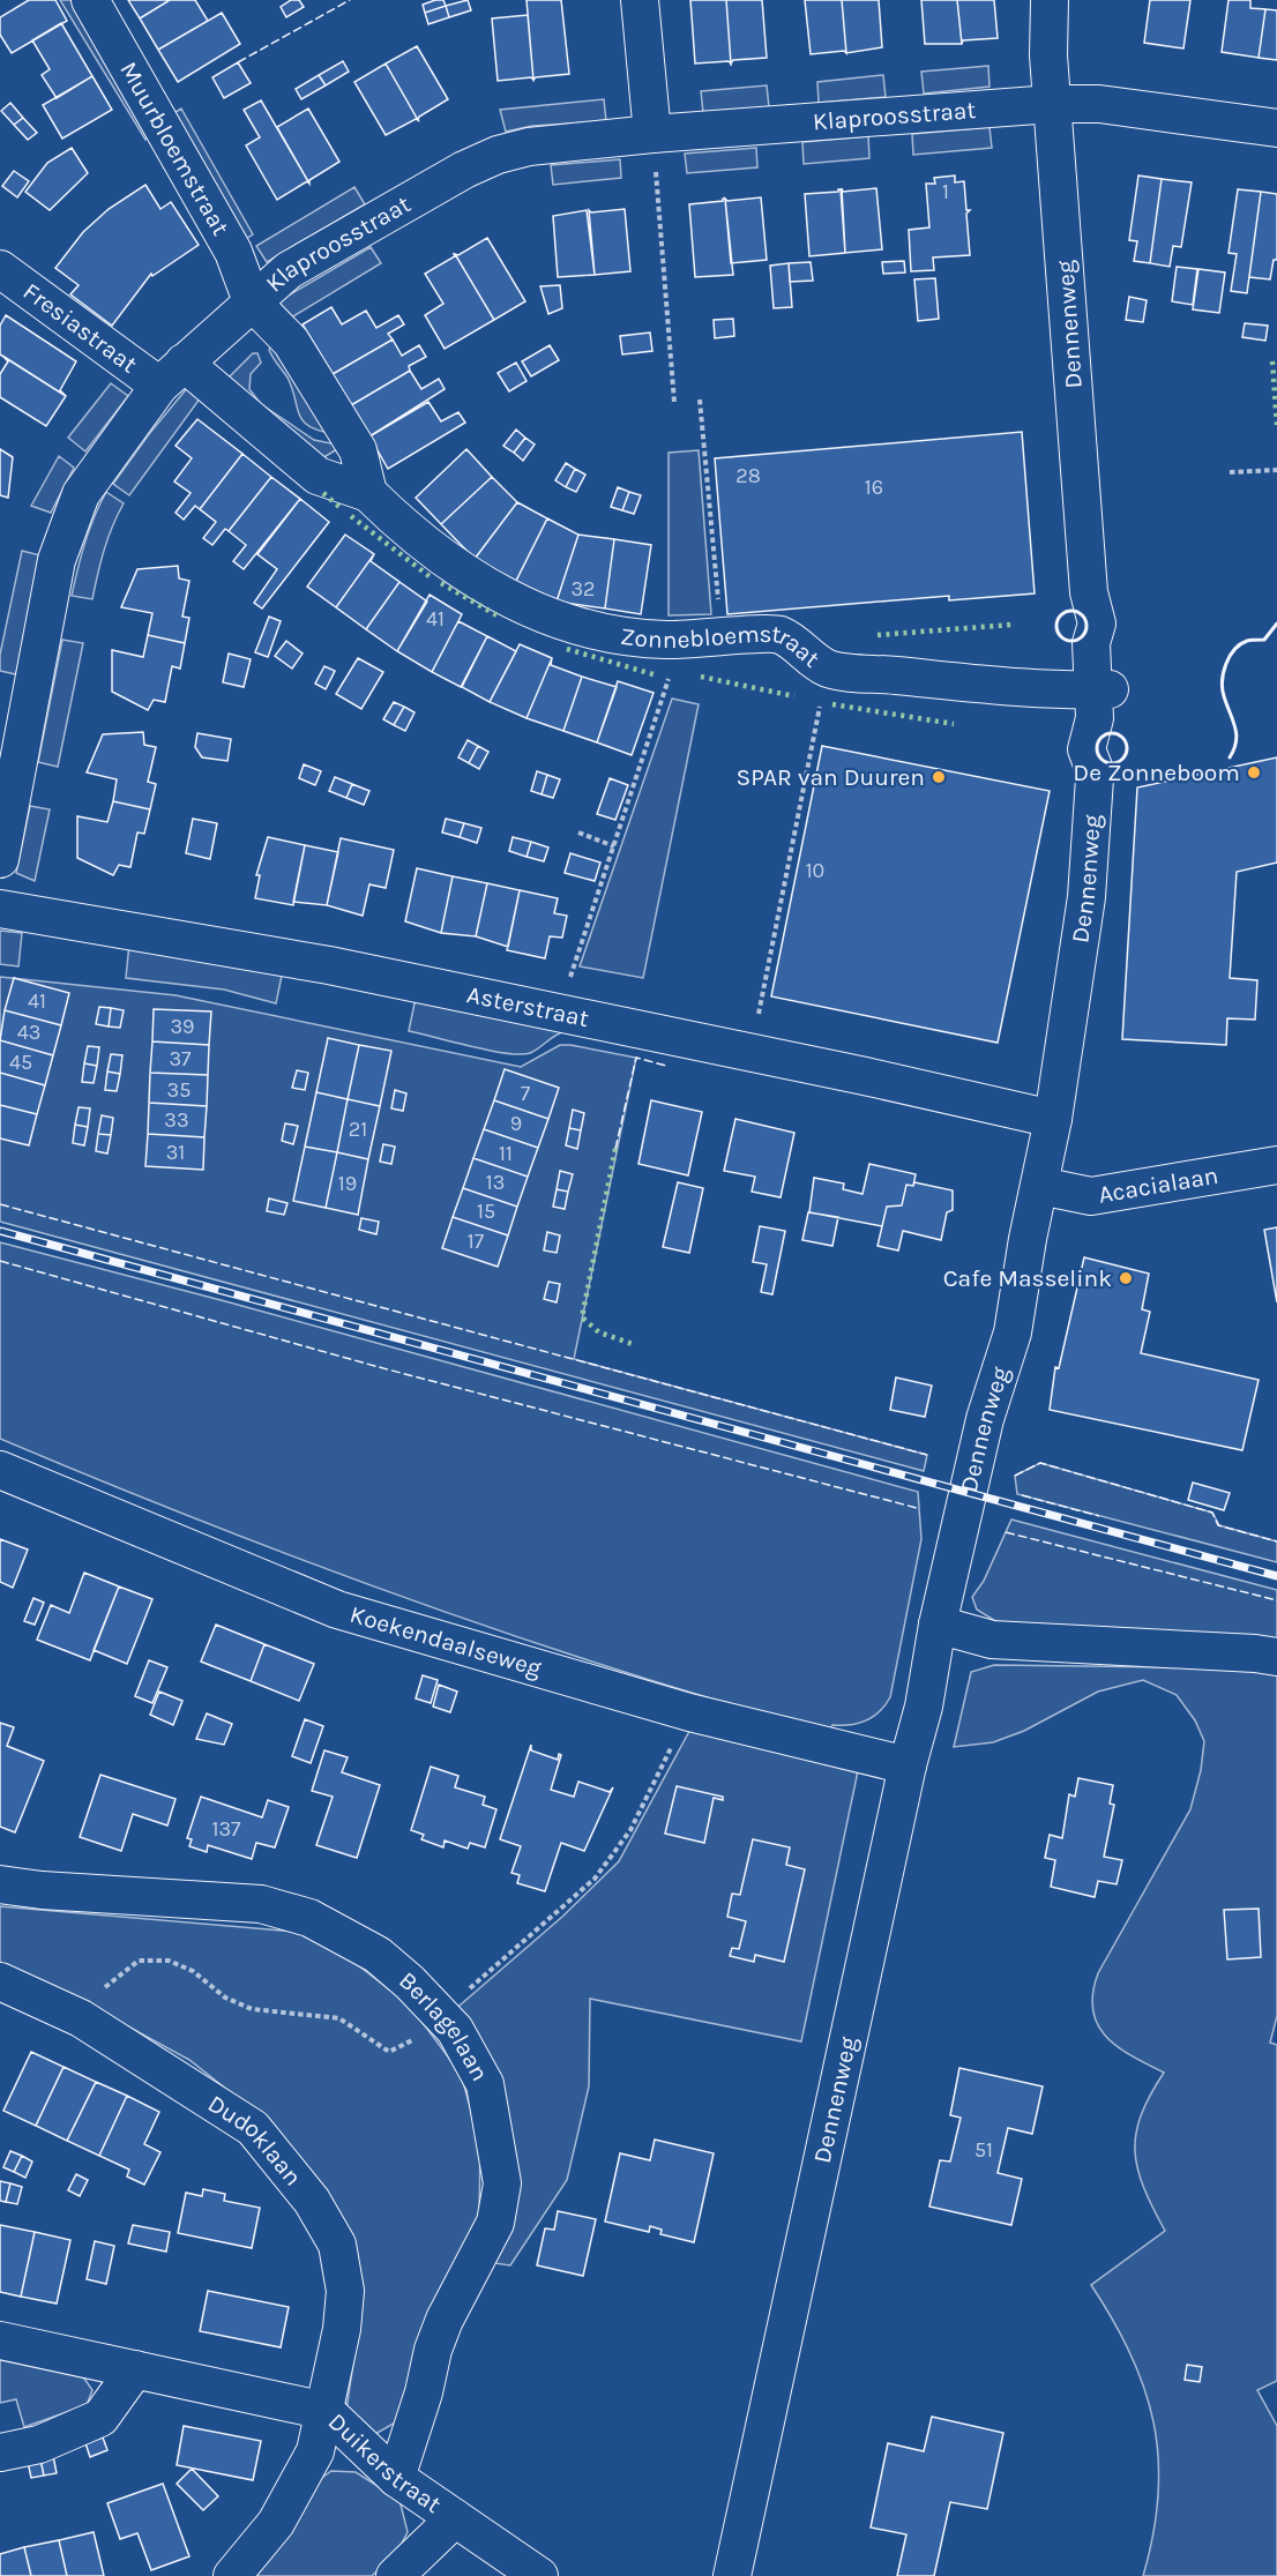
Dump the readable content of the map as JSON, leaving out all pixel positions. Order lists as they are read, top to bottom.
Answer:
{
  "streets": {
    "street": [
      "Klaproosstraat",
      "Muurbloemstraat",
      "Dennenweg",
      "Fresiastraat",
      "Zonnebloemstraat",
      "Asterstraat",
      "Acacialaan",
      "Koekendaalseweg",
      "Berlagelaan",
      "Dudoklaan",
      "Duikerstraat"
    ]
  },
  "crossings": [
    ["Klaproosstraat", "Muurbloemstraat"],
    ["Klaproosstraat", "Dennenweg"],
    ["Klaproosstraat", "Fresiastraat"],
    ["Klaproosstraat", "Zonnebloemstraat"],
    ["Dennenweg", "Zonnebloemstraat"],
    ["Dennenweg", "Asterstraat"],
    ["Dennenweg", "Acacialaan"],
    ["Dennenweg", "Koekendaalseweg"],
    ["Fresiastraat", "Zonnebloemstraat"],
    ["Berlagelaan", "Duikerstraat"],
    ["Dudoklaan", "Duikerstraat"]
  ],
  "places": ["De Zonneboom", "SPAR van Duuren", "Cafe Masselink"],
  "house_numbers": [
    "1",
    "28",
    "16",
    "32",
    "41",
    "10",
    "41",
    "39",
    "43",
    "37",
    "45",
    "35",
    "7",
    "33",
    "9",
    "21",
    "31",
    "11",
    "13",
    "19",
    "15",
    "17",
    "137",
    "51"
  ]
}
